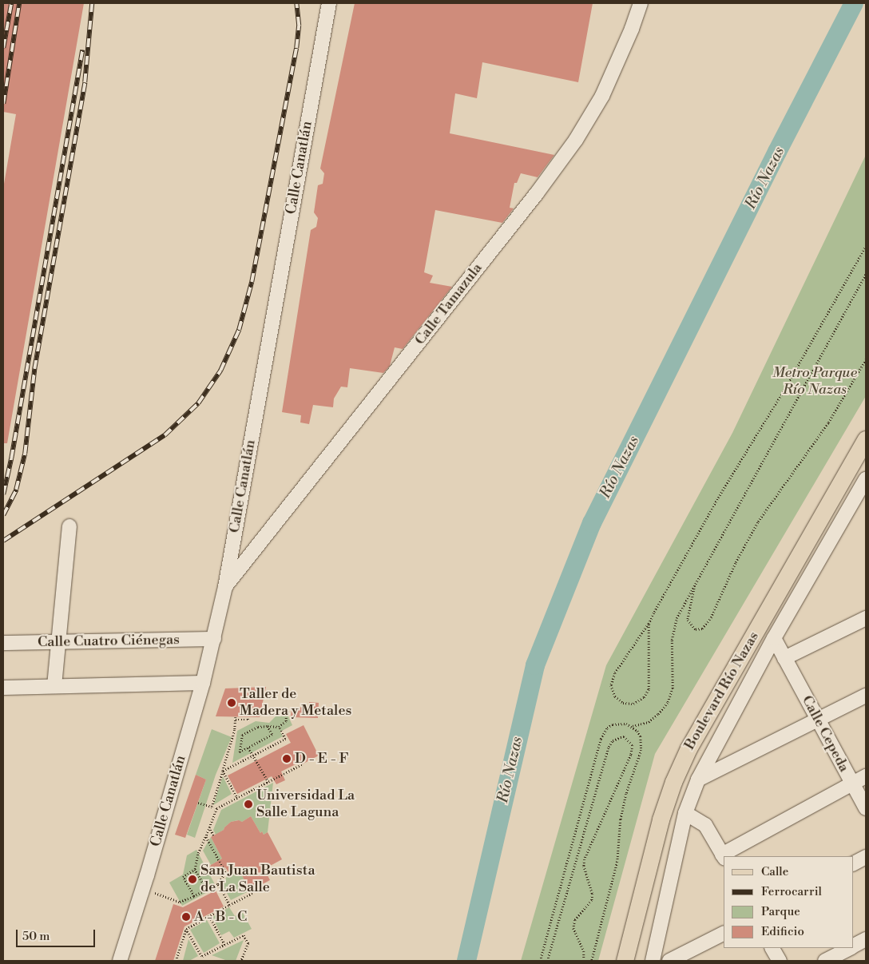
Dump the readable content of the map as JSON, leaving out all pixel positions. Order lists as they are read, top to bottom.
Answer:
{
  "streets": {
    "main road": ["Boulevard Río Nazas"],
    "street": [
      "Calle Canatlán",
      "Calle Tamazula",
      "Calle Cuatro Ciénegas",
      "Calle Cepeda"
    ]
  },
  "crossings": [
    ["Calle Canatlán", "Calle Tamazula"],
    ["Calle Canatlán", "Calle Cuatro Ciénegas"],
    ["Boulevard Río Nazas", "Calle Cepeda"]
  ],
  "water": ["Río Nazas"],
  "parks": ["Metro Parque Río Nazas"],
  "places": [
    "Taller de Madera y Metales",
    "D - E - F",
    "Universidad La Salle Laguna",
    "San Juan Bautista de La Salle",
    "A - B - C"
  ],
  "legend": [
    "Calle",
    "Ferrocarril",
    "Parque",
    "Edificio"
  ],
  "scale_bar": "50 m"
}
